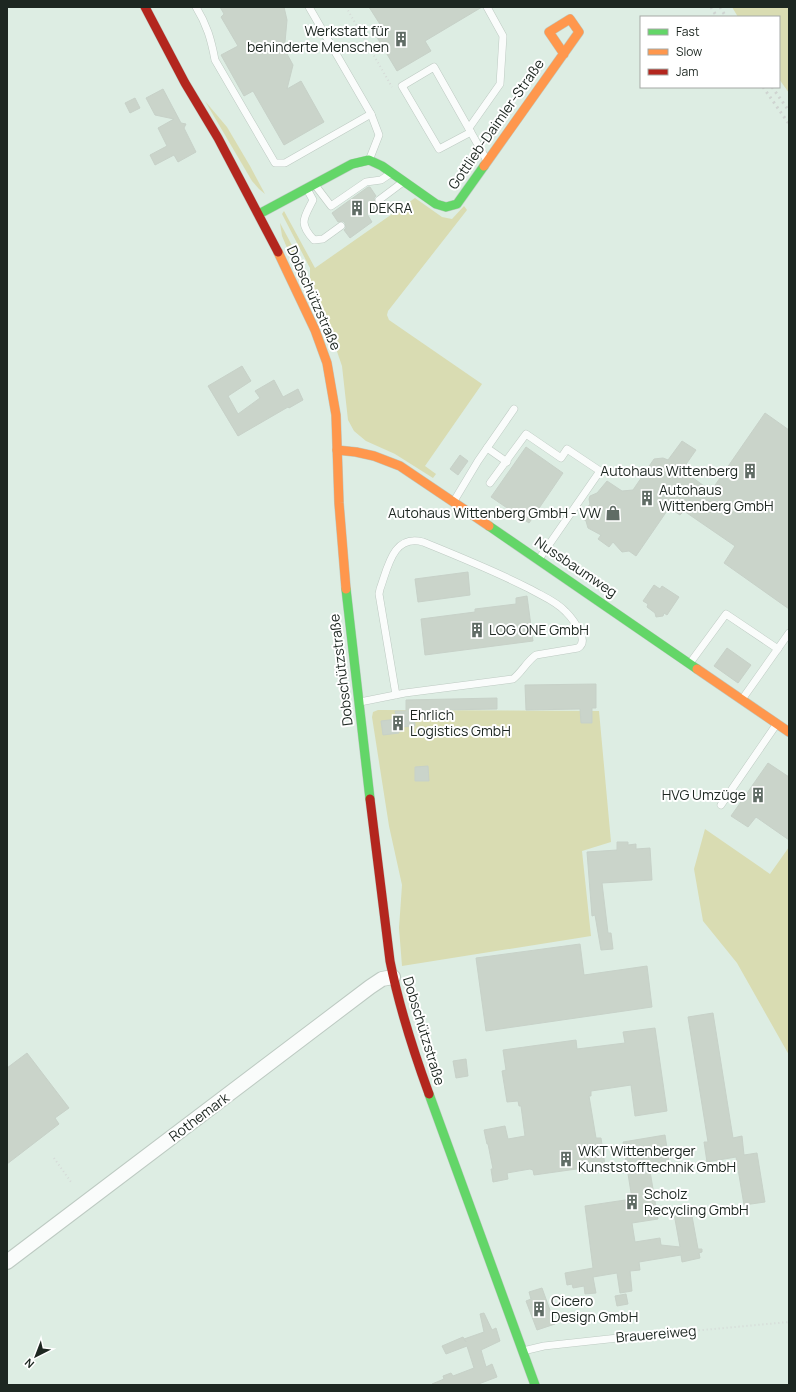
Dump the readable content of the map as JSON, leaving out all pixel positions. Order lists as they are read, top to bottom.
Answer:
{
  "streets": {
    "street": [
      "Gottlieb-Daimler-Straße",
      "Dobschützstraße",
      "Nussbaumweg",
      "Rothemark"
    ],
    "lane": ["Brauereiweg"]
  },
  "crossings": [
    ["Dobschützstraße", "Nussbaumweg"],
    ["Dobschützstraße", "Rothemark"],
    ["Dobschützstraße", "Brauereiweg"]
  ],
  "places": {
    "building": [
      "Werkstatt für behinderte Menschen",
      "DEKRA",
      "Autohaus Wittenberg",
      "Autohaus Wittenberg GmbH",
      "LOG ONE GmbH",
      "Ehrlich Logistics GmbH",
      "HVG Umzüge",
      "WKT Wittenberger Kunststofftechnik GmbH",
      "Scholz Recycling GmbH",
      "Cicero Design GmbH"
    ],
    "shop": ["Autohaus Wittenberg GmbH - VW"]
  },
  "legend": ["Fast", "Slow", "Jam"],
  "north": "bottom left"
}
